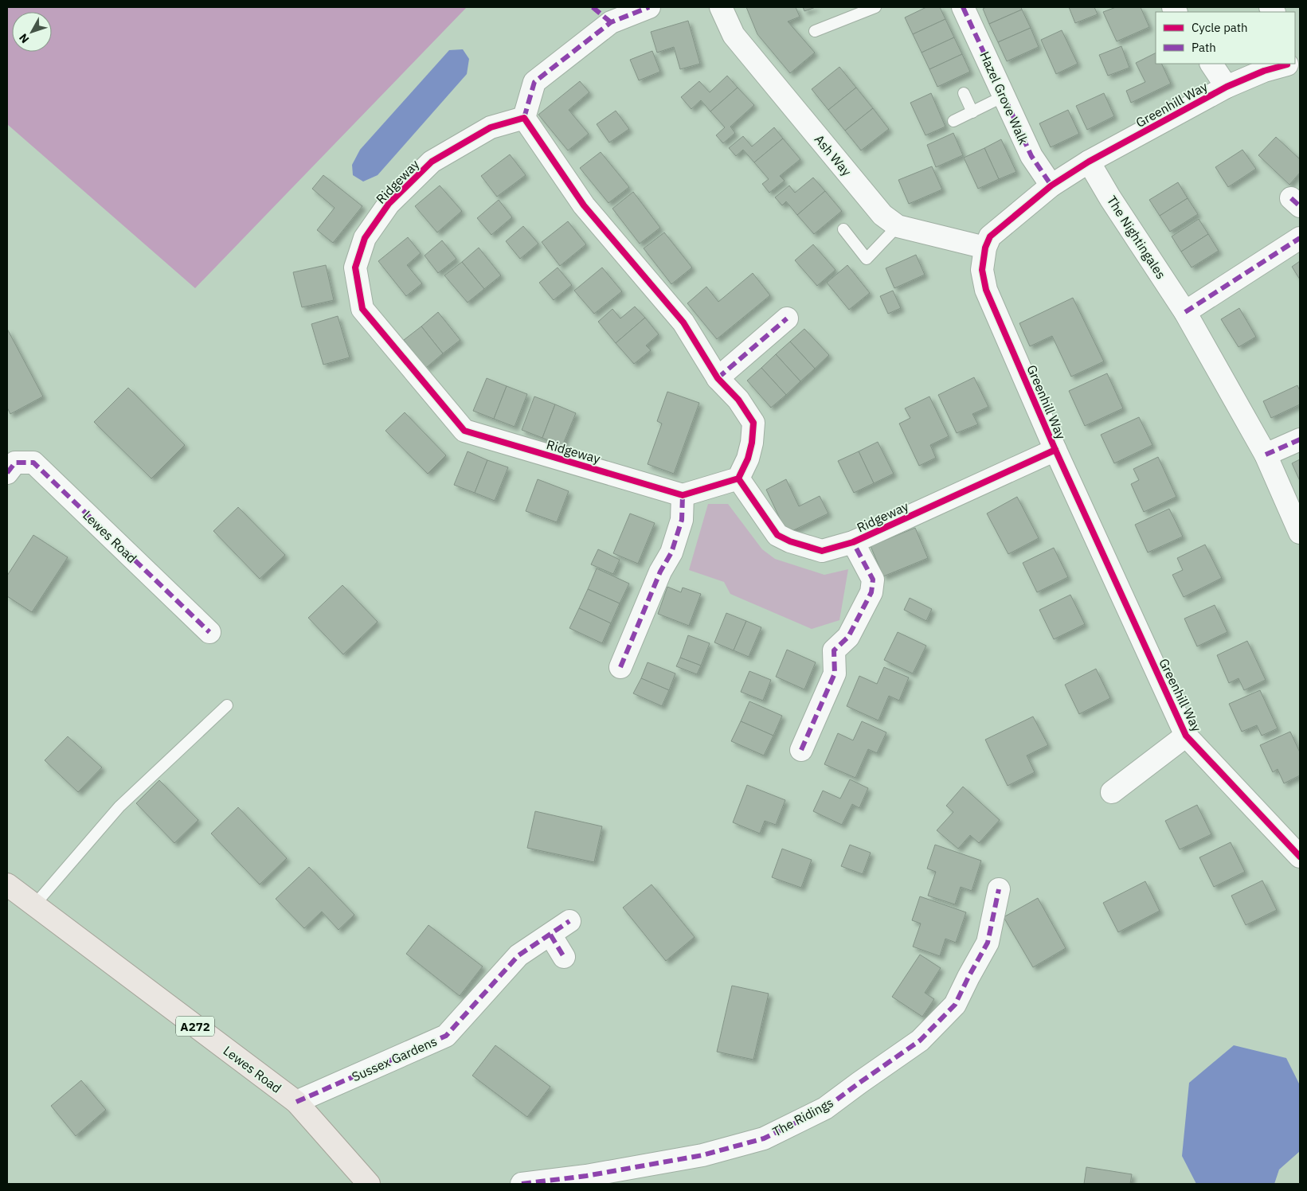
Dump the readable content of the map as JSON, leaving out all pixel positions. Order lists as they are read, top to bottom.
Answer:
{
  "streets": {
    "highway": ["Lewes Road", "A272"],
    "street": [
      "Hazel Grove Walk",
      "Greenhill Way",
      "Ash Way",
      "Ridgeway",
      "The Nightingales",
      "Sussex Gardens",
      "The Ridings"
    ]
  },
  "crossings": [
    ["Hazel Grove Walk", "Greenhill Way"],
    ["Greenhill Way", "Ash Way"],
    ["Greenhill Way", "Ridgeway"],
    ["Greenhill Way", "The Nightingales"],
    ["Lewes Road", "Sussex Gardens"]
  ],
  "legend": ["Cycle path", "Path"],
  "north": "bottom left"
}
